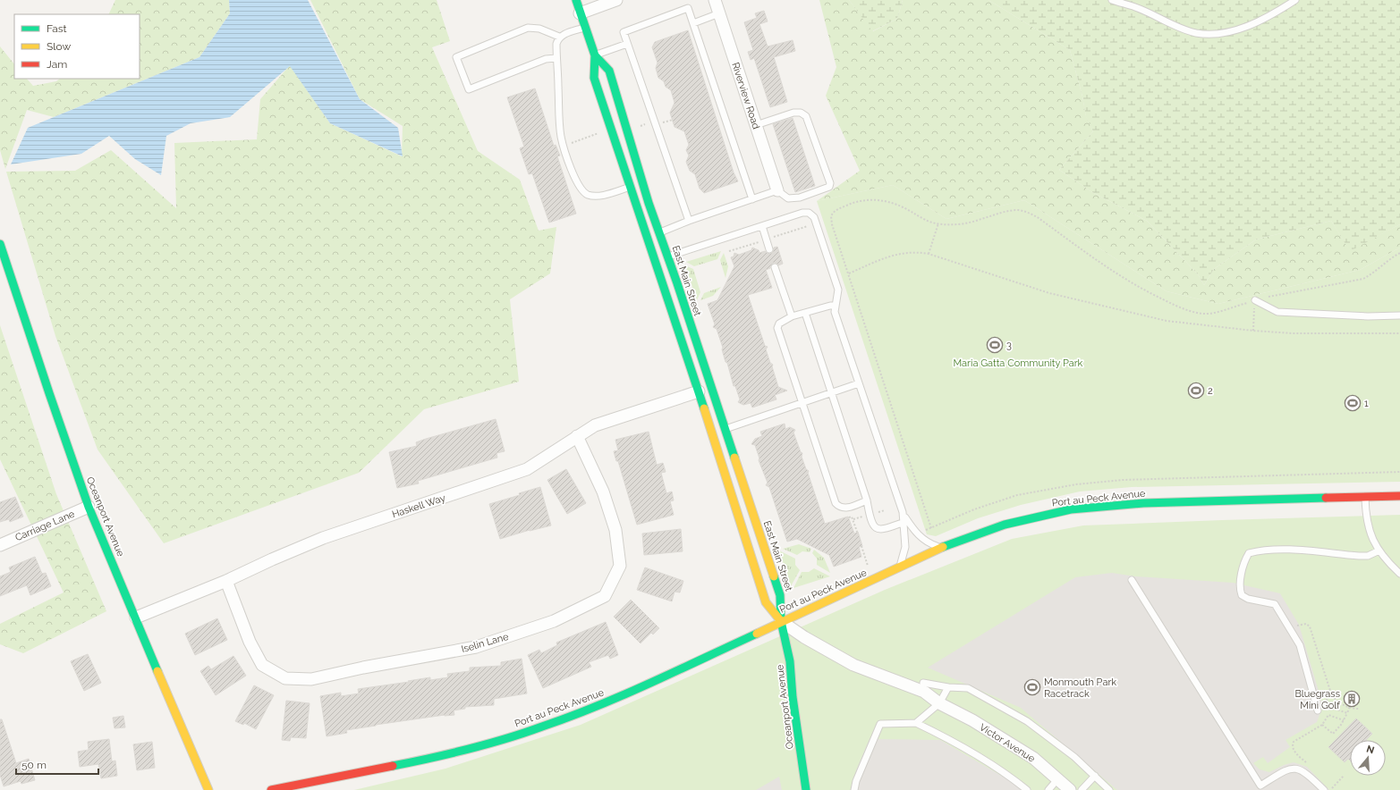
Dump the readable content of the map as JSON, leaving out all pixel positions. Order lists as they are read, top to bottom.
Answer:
{
  "streets": {
    "street": [
      "Riverview Road",
      "East Main Street",
      "Port au Peck Avenue",
      "Haskell Way",
      "Oceanport Avenue",
      "Carriage Lane",
      "Iselin Lane",
      "Victor Avenue"
    ]
  },
  "crossings": [
    ["East Main Street", "Port au Peck Avenue"],
    ["East Main Street", "Haskell Way"],
    ["East Main Street", "Oceanport Avenue"],
    ["East Main Street", "Victor Avenue"],
    ["Port au Peck Avenue", "Oceanport Avenue"],
    ["Port au Peck Avenue", "Victor Avenue"],
    ["Haskell Way", "Oceanport Avenue"],
    ["Haskell Way", "Iselin Lane"],
    ["Oceanport Avenue", "Carriage Lane"],
    ["Oceanport Avenue", "Victor Avenue"]
  ],
  "parks": ["Maria Gatta Community Park"],
  "places": {
    "sports": [
      "3",
      "2",
      "1",
      "Monmouth Park Racetrack"
    ],
    "building": ["Bluegrass Mini Golf"]
  },
  "legend": ["Fast", "Slow", "Jam"],
  "scale_bar": "50 m",
  "north": "top"
}
